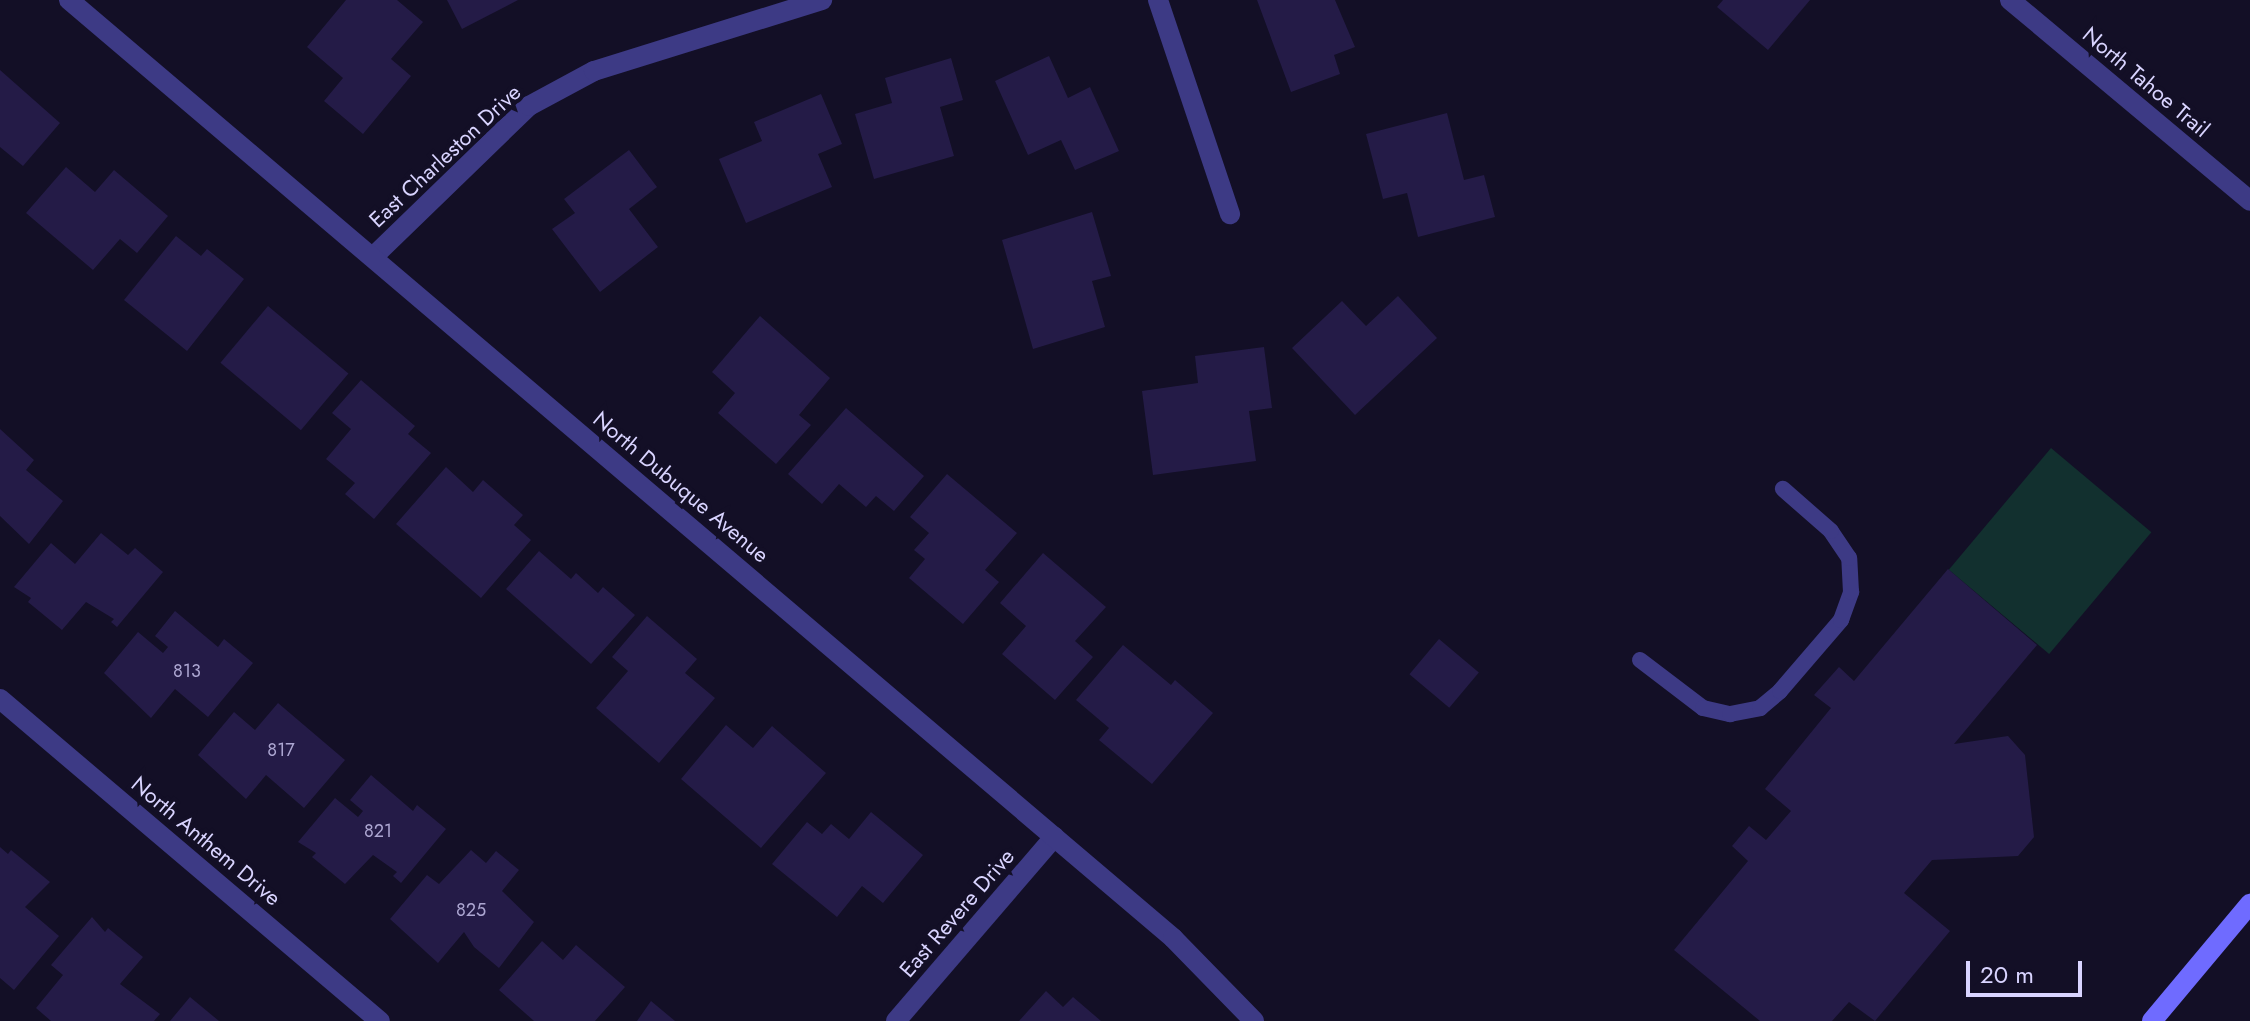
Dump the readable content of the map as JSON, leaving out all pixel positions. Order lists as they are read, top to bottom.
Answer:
{
  "streets": {
    "street": [
      "North Tahoe Trail",
      "East Charleston Drive",
      "North Dubuque Avenue",
      "North Anthem Drive",
      "East Revere Drive"
    ]
  },
  "crossings": [
    ["East Charleston Drive", "North Dubuque Avenue"],
    ["North Dubuque Avenue", "East Revere Drive"]
  ],
  "house_numbers": [
    "813",
    "817",
    "821",
    "825"
  ],
  "scale_bar": "20 m"
}
